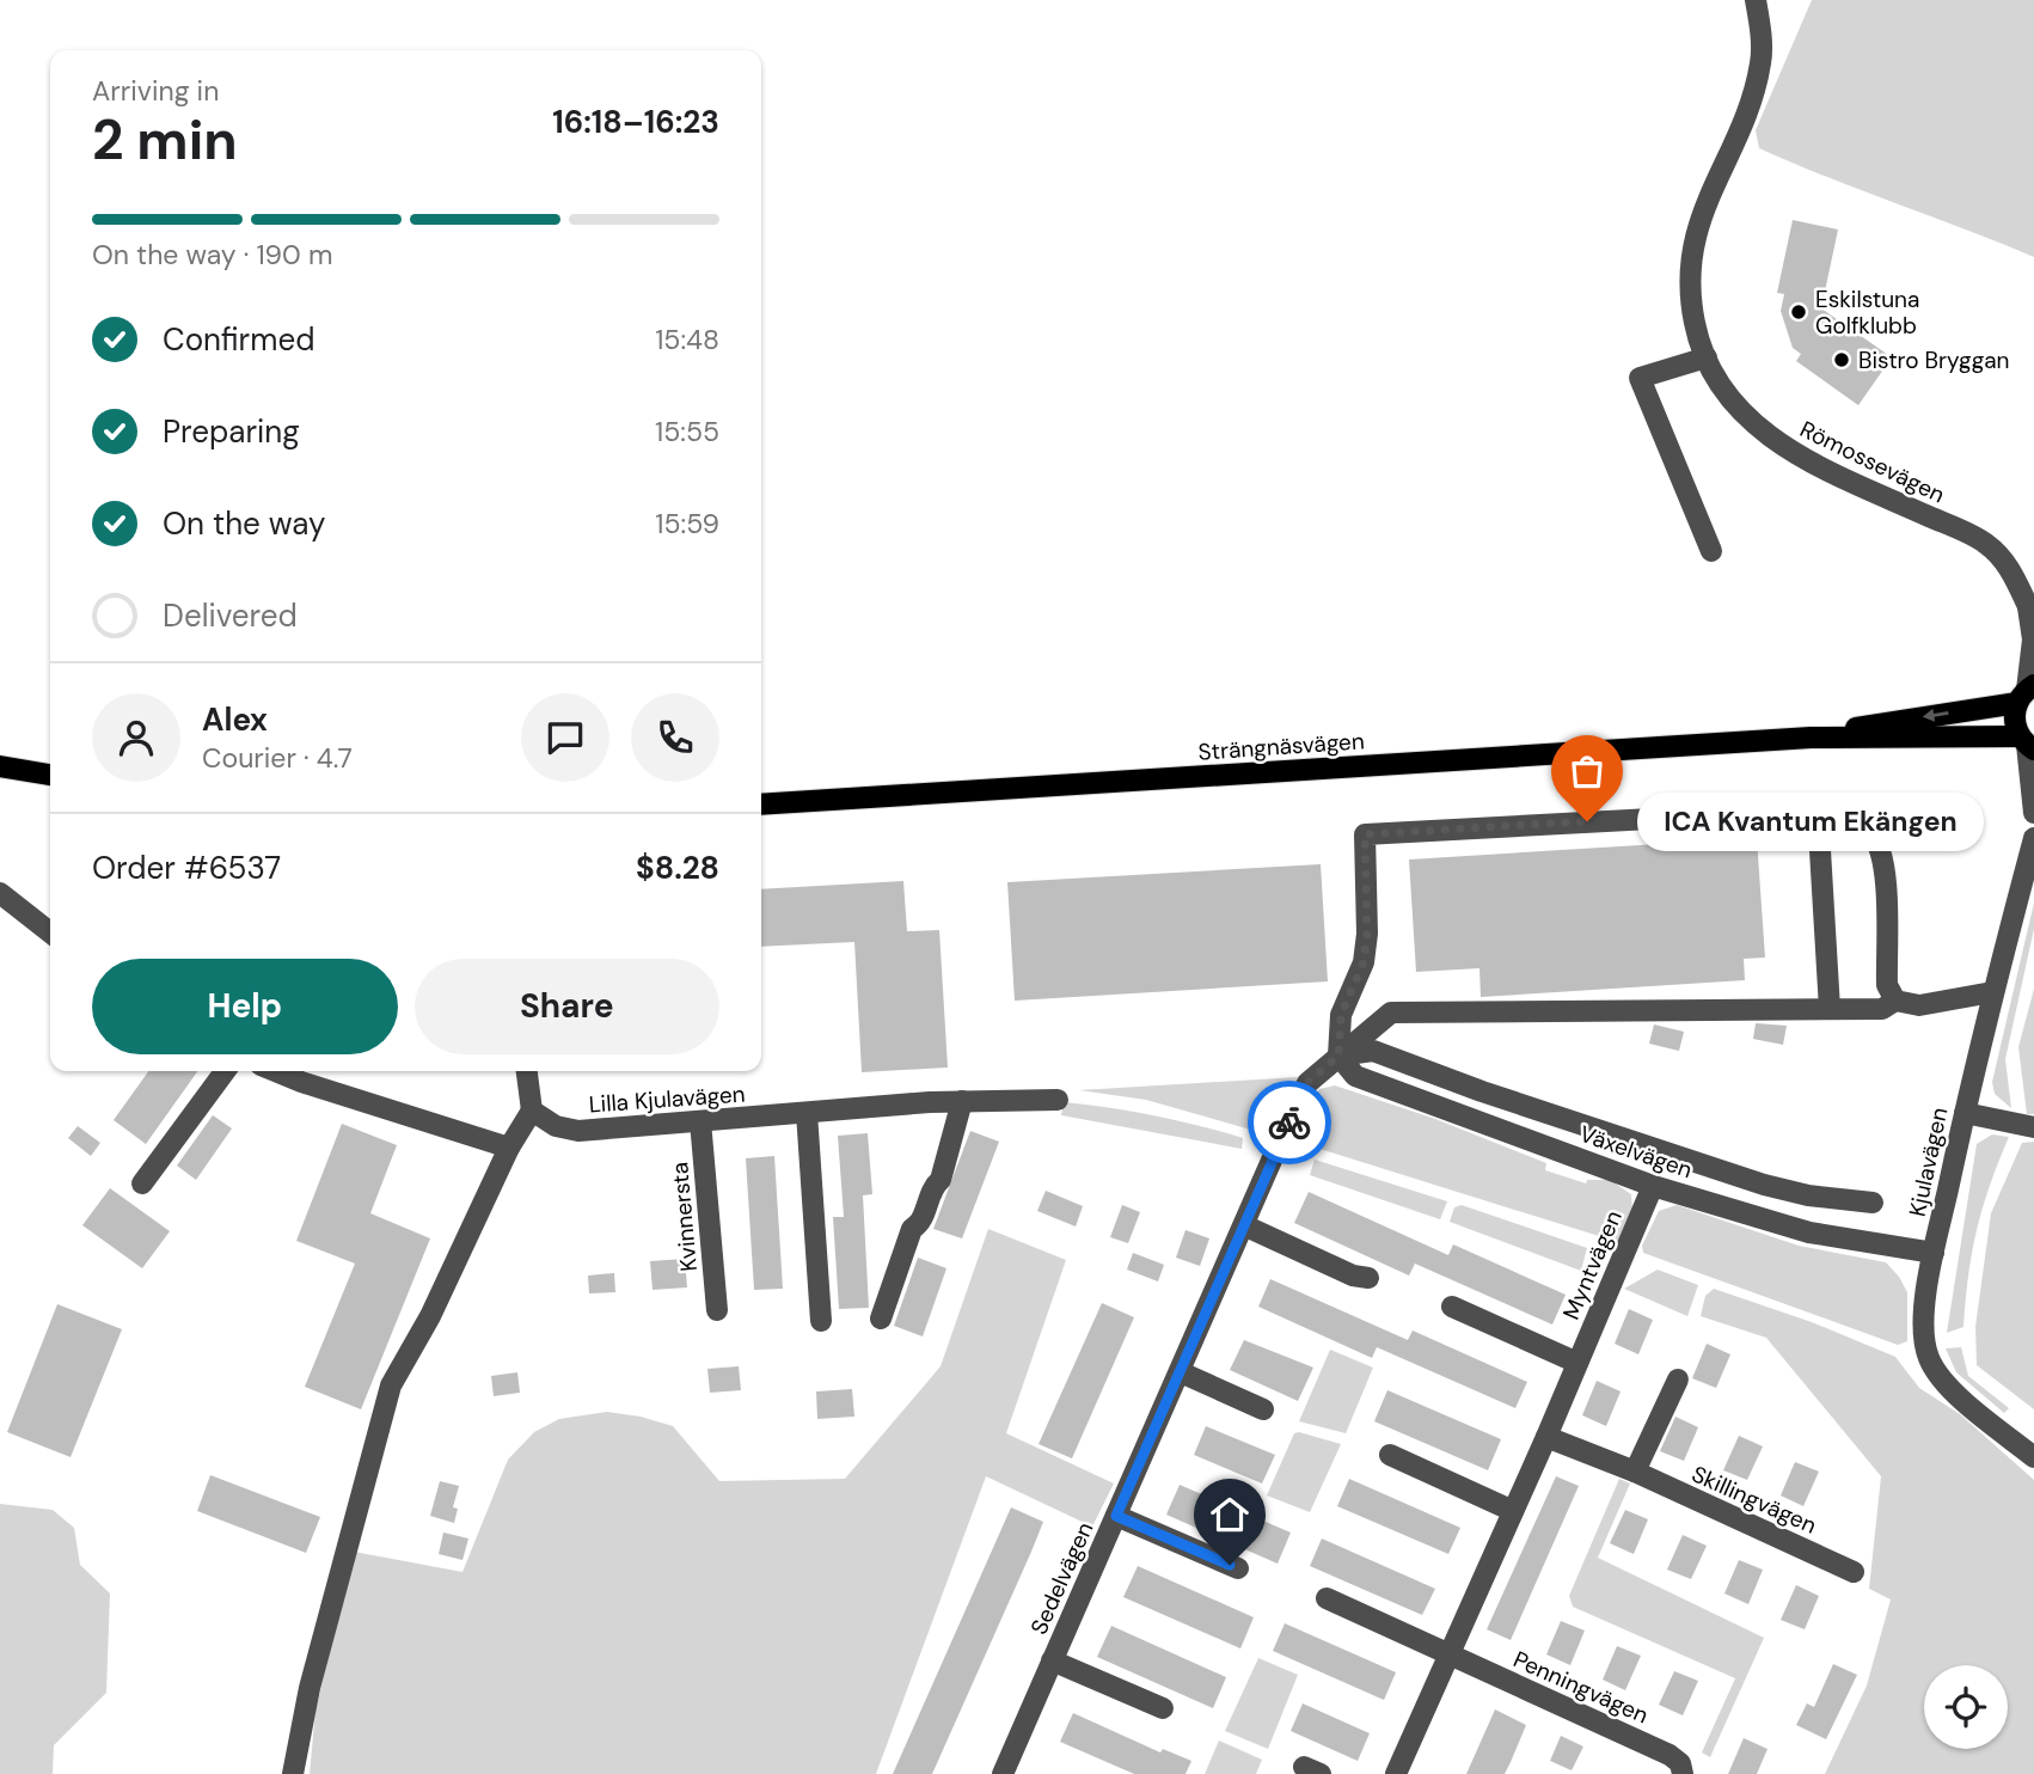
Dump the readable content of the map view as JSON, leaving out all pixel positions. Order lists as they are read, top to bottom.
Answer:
{
  "streets": {
    "main road": ["Strängnäsvägen"],
    "street": [
      "Römossevägen",
      "Lilla Kjulavägen",
      "Växelvägen",
      "Kjulavägen",
      "Kvinnersta",
      "Myntvägen",
      "Skillingvägen",
      "Sedelvägen",
      "Penningvägen"
    ]
  },
  "crossings": [
    ["Römossevägen", "Strängnäsvägen"],
    ["Lilla Kjulavägen", "Kvinnersta"],
    ["Växelvägen", "Kjulavägen"],
    ["Växelvägen", "Myntvägen"],
    ["Växelvägen", "Sedelvägen"],
    ["Kjulavägen", "Sedelvägen"],
    ["Myntvägen", "Skillingvägen"],
    ["Myntvägen", "Penningvägen"]
  ],
  "places": ["Eskilstuna Golfklubb", "Bistro Bryggan", "ICA Kvantum Ekängen"],
  "page": {
    "heading": ["2 min", "Arriving in", "16:18–16:23"],
    "panel": [
      "Alex",
      "Courier · 4.7",
      "Order #6537",
      "$8.28"
    ],
    "bar": "On the way · 190 m",
    "list": [
      ["Confirmed", "15:48"],
      ["Preparing", "15:55"],
      ["On the way", "15:59"],
      "Delivered"
    ],
    "bubble": "ICA Kvantum Ekängen",
    "buttons": ["Help", "Share"]
  }
}
